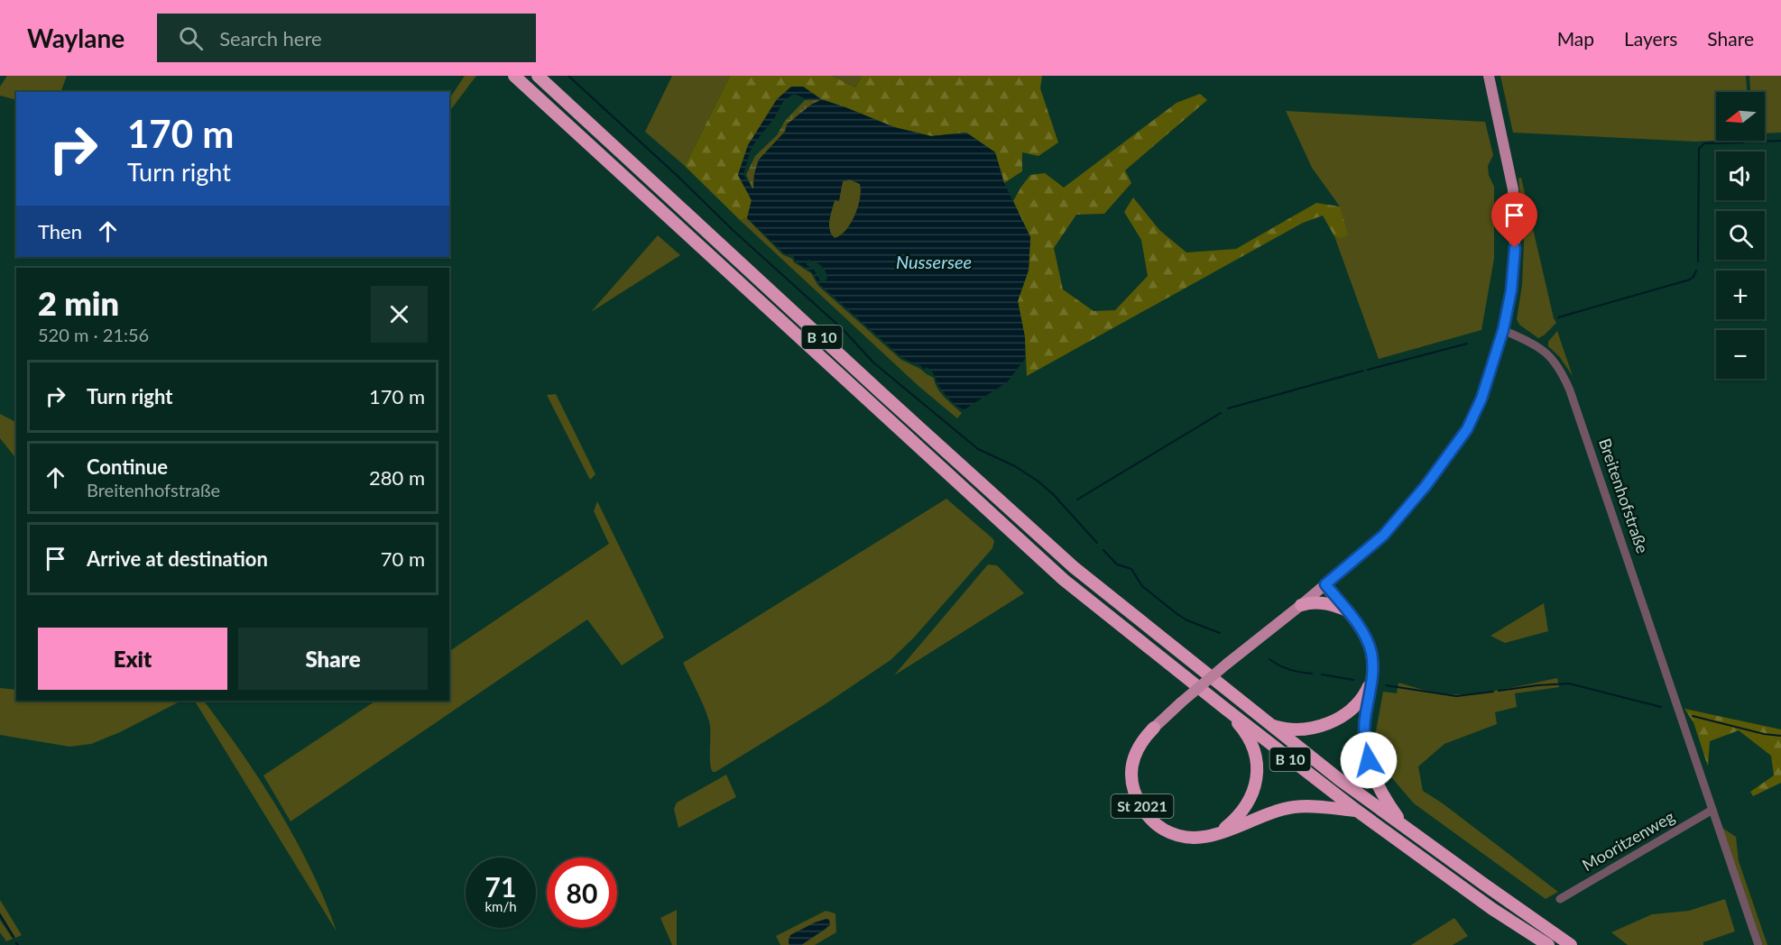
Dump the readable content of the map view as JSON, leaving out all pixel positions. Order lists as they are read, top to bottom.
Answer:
{
  "streets": {
    "highway": ["B 10", "St 2021"],
    "street": ["Breitenhofstraße", "Mooritzenweg"]
  },
  "crossings": [
    ["Breitenhofstraße", "St 2021"],
    ["Breitenhofstraße", "Mooritzenweg"]
  ],
  "water": ["Nussersee"],
  "north": "left",
  "page": {
    "header": "Waylane",
    "search": "Search here",
    "nav": ["Map", "Layers", "Share"],
    "map_buttons": ["+", "−"],
    "turn": ["170 m", "Turn right"],
    "then": "Then",
    "heading": ["2 min", "520 m · 21:56"],
    "list": [
      {
        "name": "Turn right",
        "value": "170 m"
      },
      {
        "name": "Continue",
        "note": "Breitenhofstraße",
        "value": "280 m"
      },
      {
        "name": "Arrive at destination",
        "value": "70 m"
      }
    ],
    "buttons": ["Exit", "Share"],
    "speed": "71 km/h",
    "limit": "80"
  }
}
